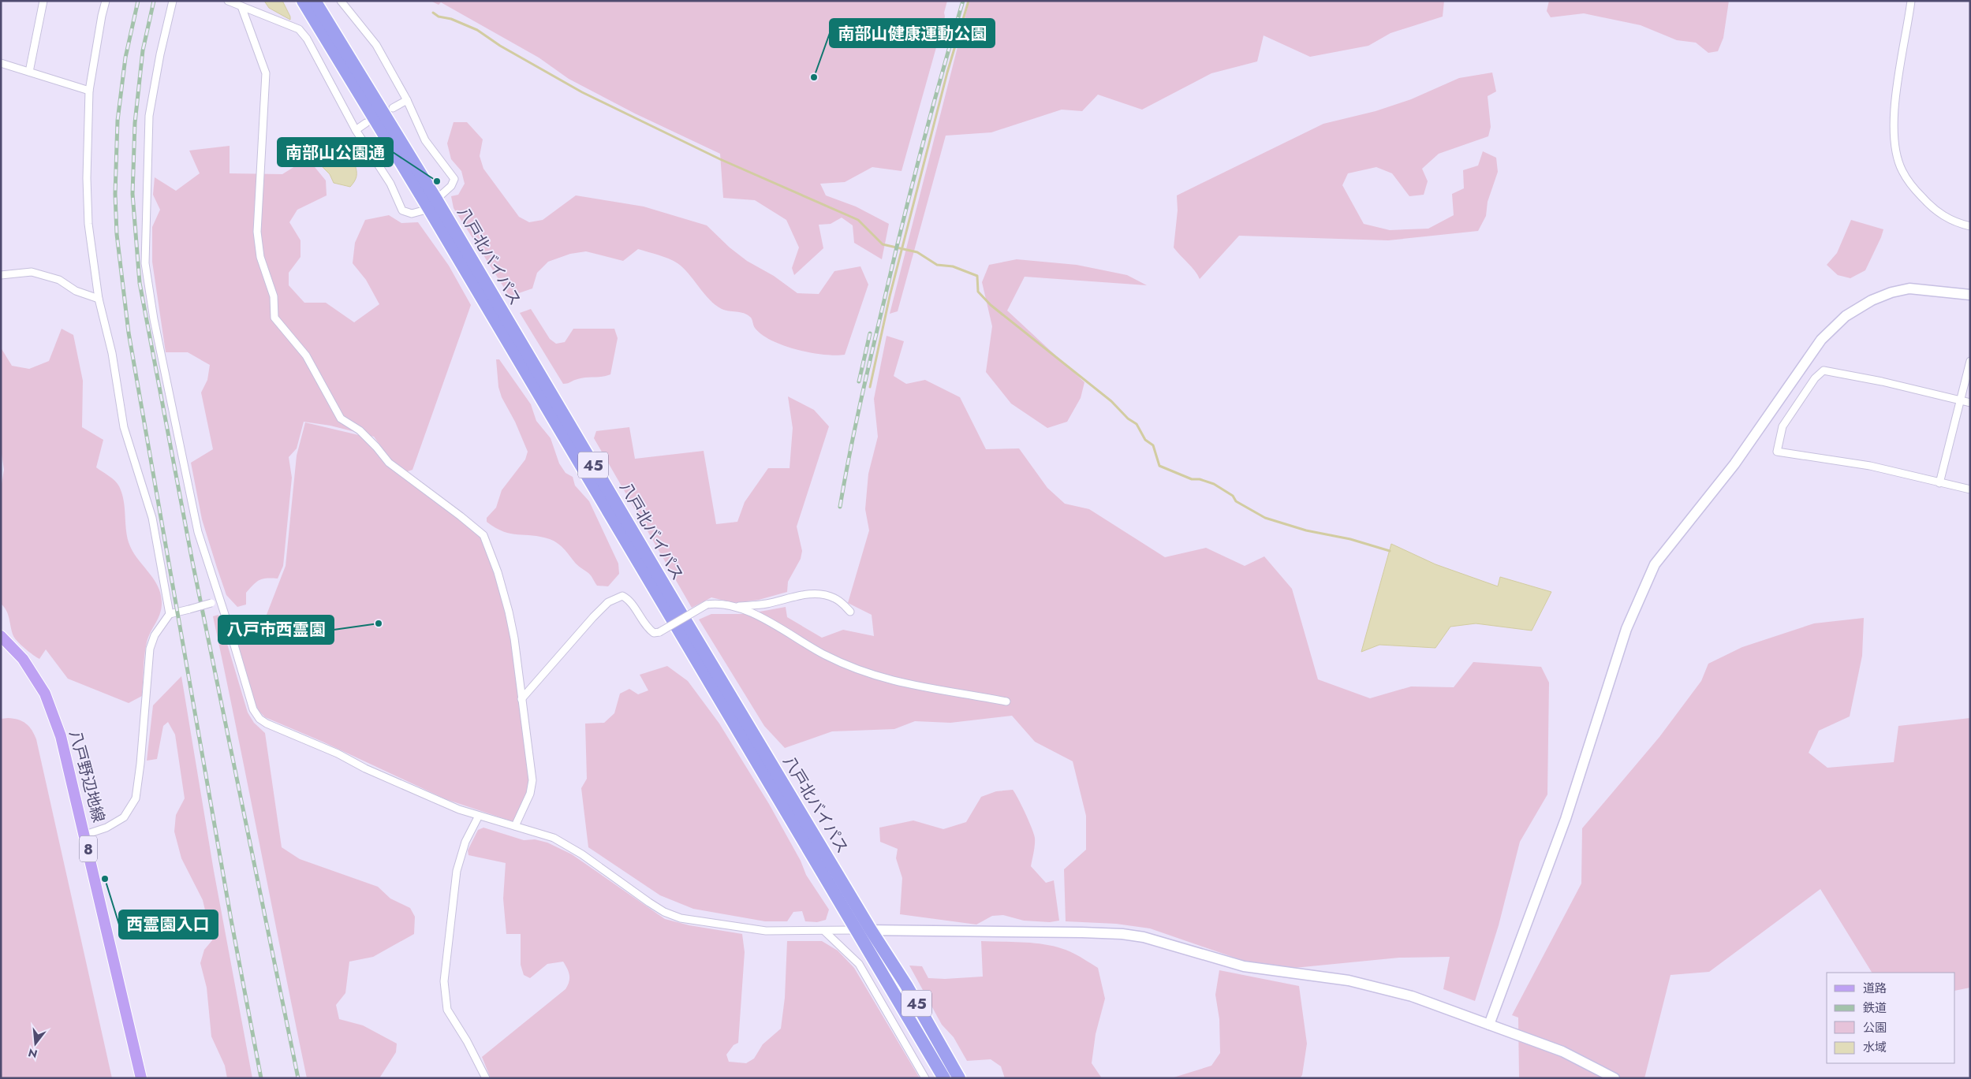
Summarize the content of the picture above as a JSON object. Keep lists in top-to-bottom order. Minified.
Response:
{"streets":{"highway":["八戸北バイパス","45"],"main road":["八戸野辺地線","8"]},"places":["南部山健康運動公園","南部山公園通","八戸市西霊園","西霊園入口"],"legend":["道路","鉄道","公園","水域"],"north":"bottom"}
